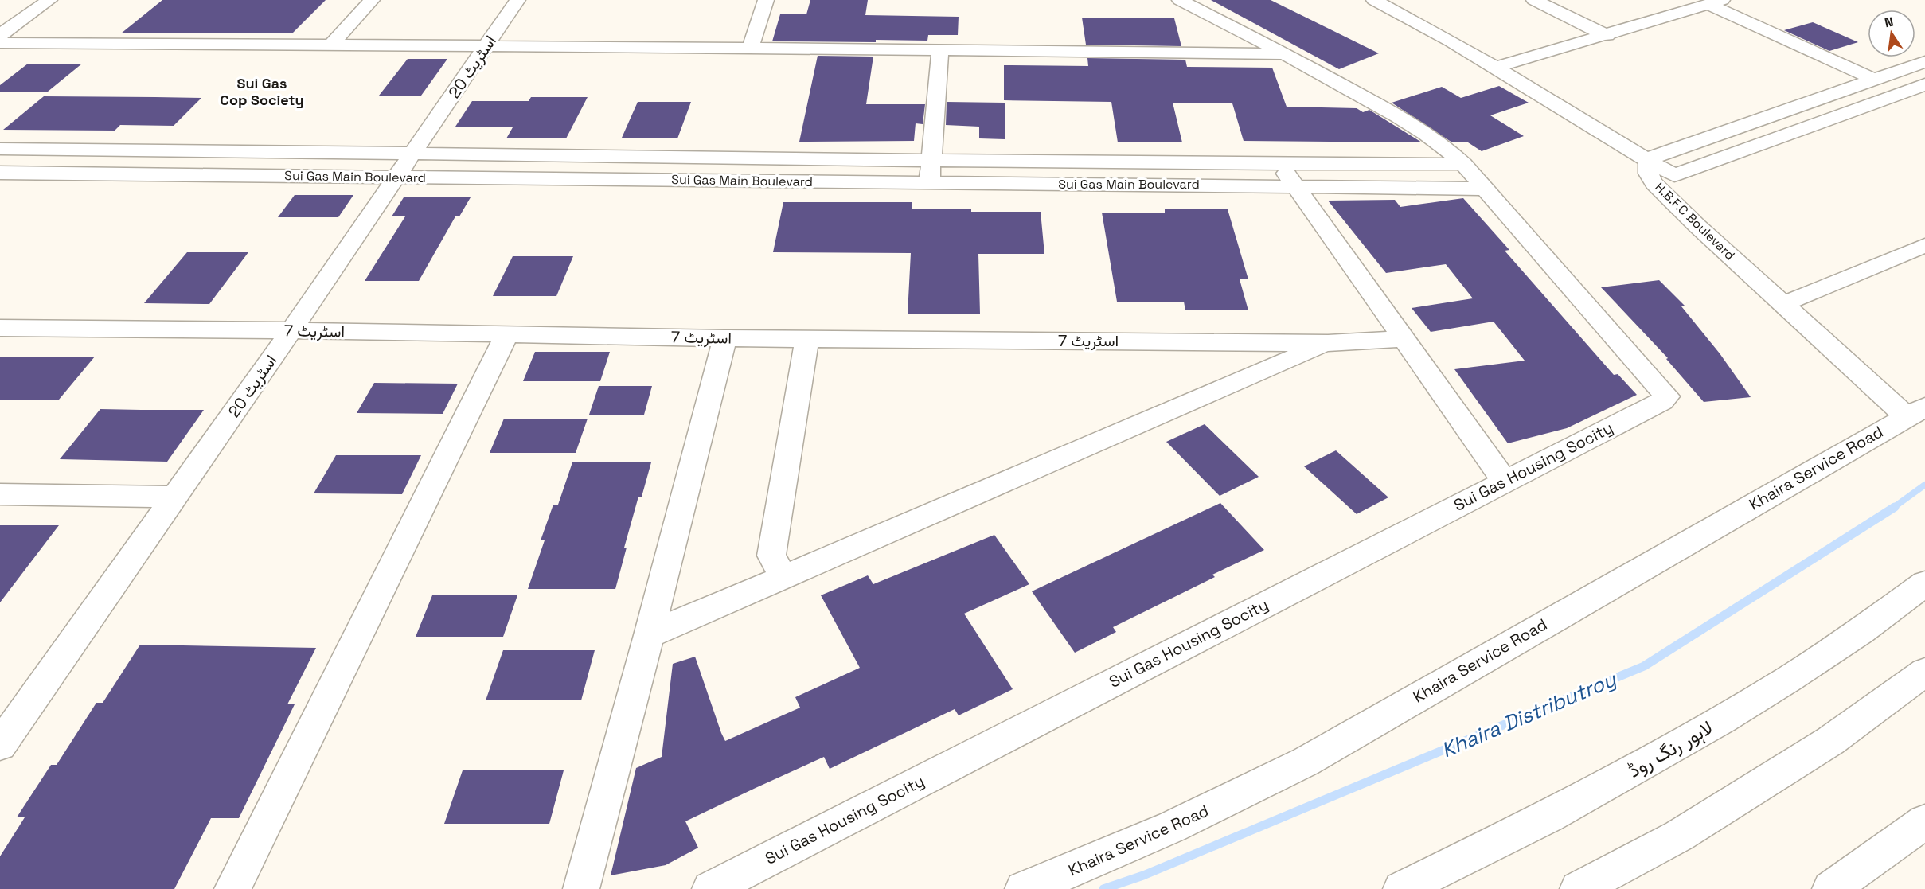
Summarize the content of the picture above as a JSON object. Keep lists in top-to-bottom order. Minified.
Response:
{"streets":{"main road":["اسٹریٹ 20","Sui Gas Main Boulevard","H.B.F.C Boulevard","اسٹریٹ 7","Sui Gas Housing Socity","Khaira Service Road","لاہور رنگ روڈ"]},"crossings":[["اسٹریٹ 20","Sui Gas Main Boulevard"],["اسٹریٹ 20","اسٹریٹ 7"],["Sui Gas Main Boulevard","Sui Gas Housing Socity"],["H.B.F.C Boulevard","Khaira Service Road"]],"districts":["Sui Gas Cop Society"],"water":["Khaira Distributroy"],"north":"top"}
